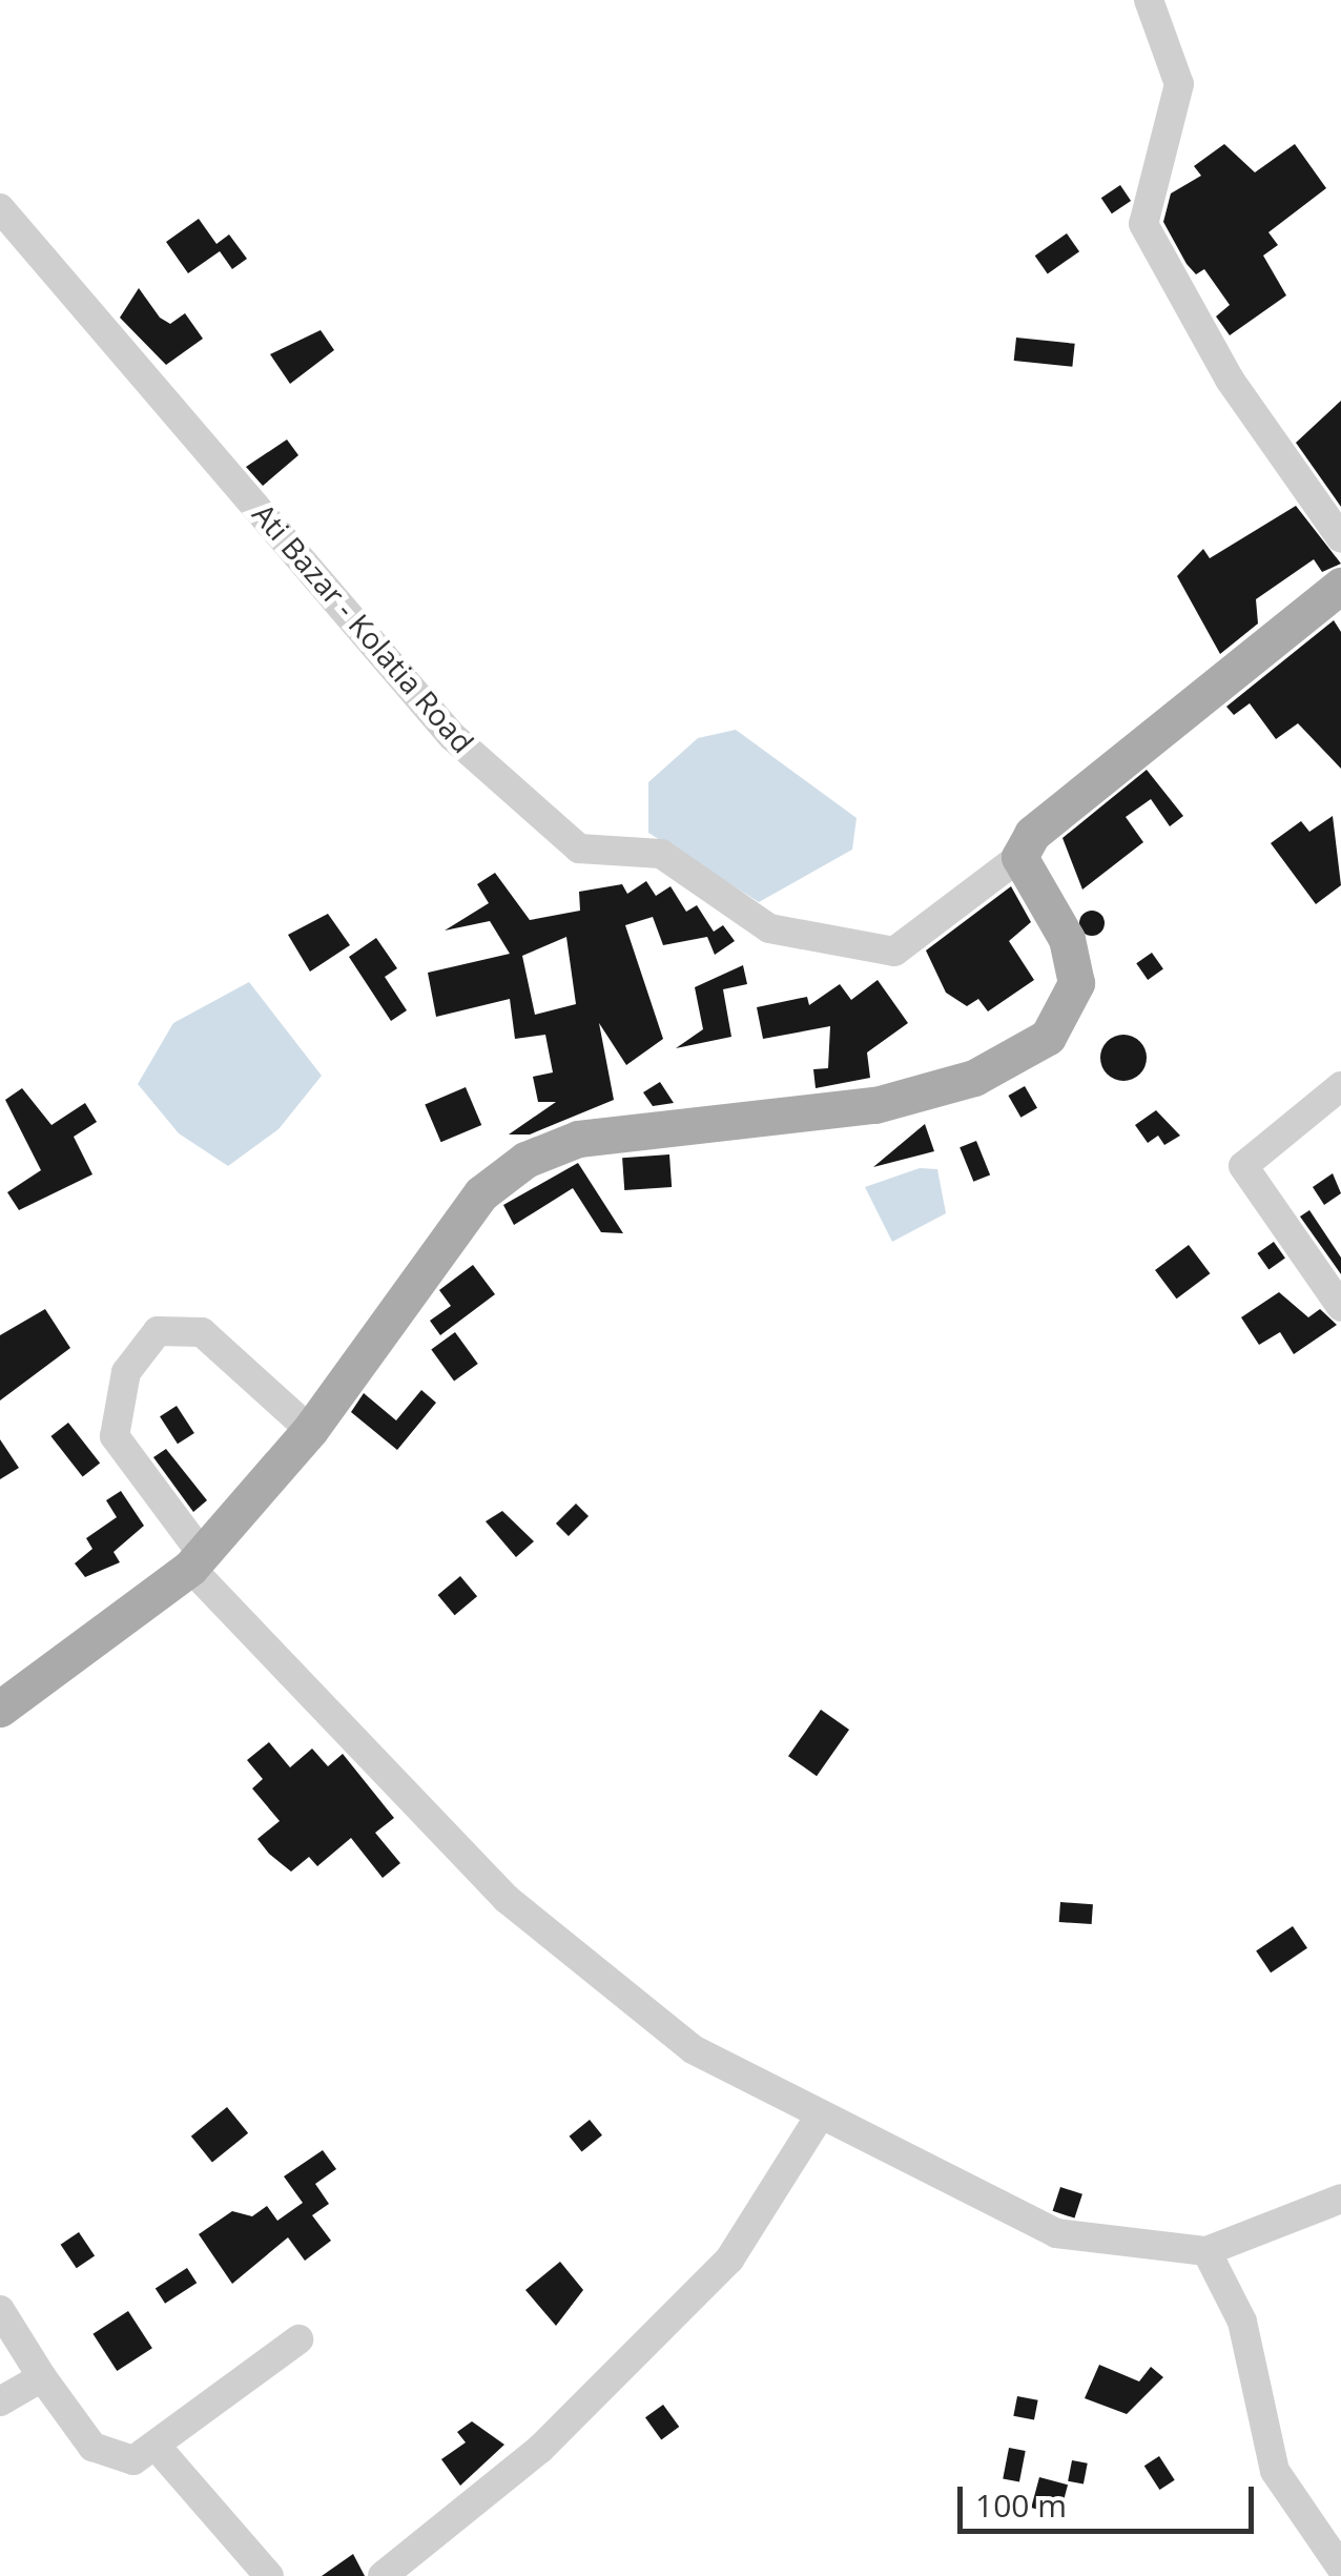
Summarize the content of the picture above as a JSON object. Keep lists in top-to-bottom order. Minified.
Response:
{"streets":{"street":["Ati Bazar - Kolatia Road"]},"scale_bar":"100 m"}
